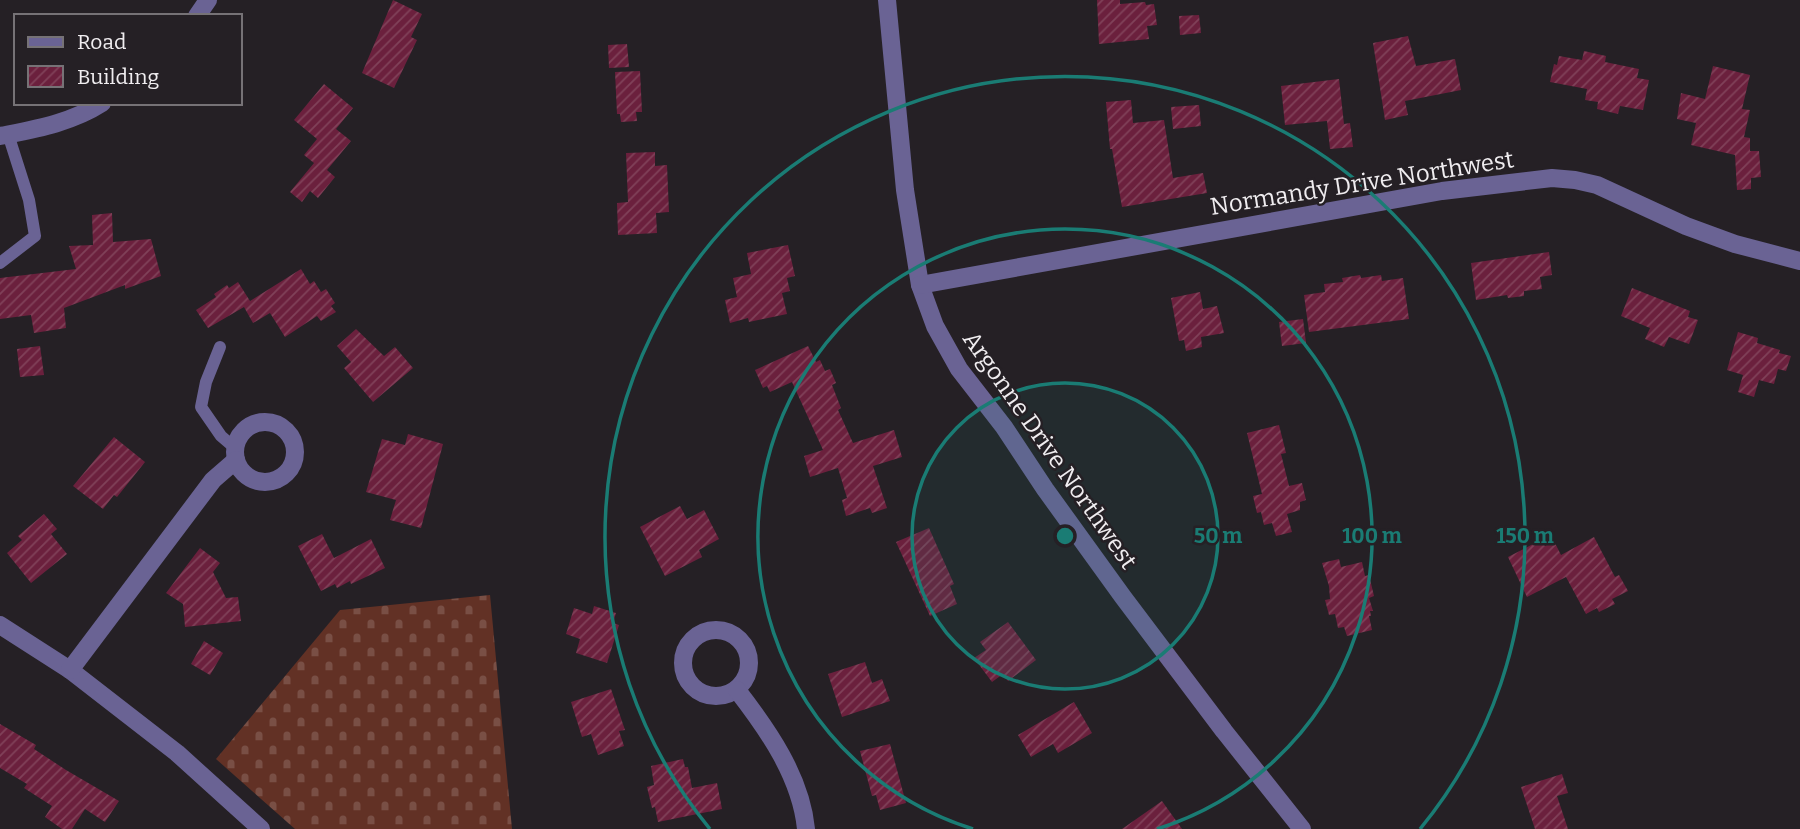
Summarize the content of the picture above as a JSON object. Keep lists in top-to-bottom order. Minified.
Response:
{"streets":{"street":["Normandy Drive Northwest","Argonne Drive Northwest"]},"crossings":[["Normandy Drive Northwest","Argonne Drive Northwest"]],"legend":["Road","Building"],"rings":["50 m","100 m","150 m"]}
